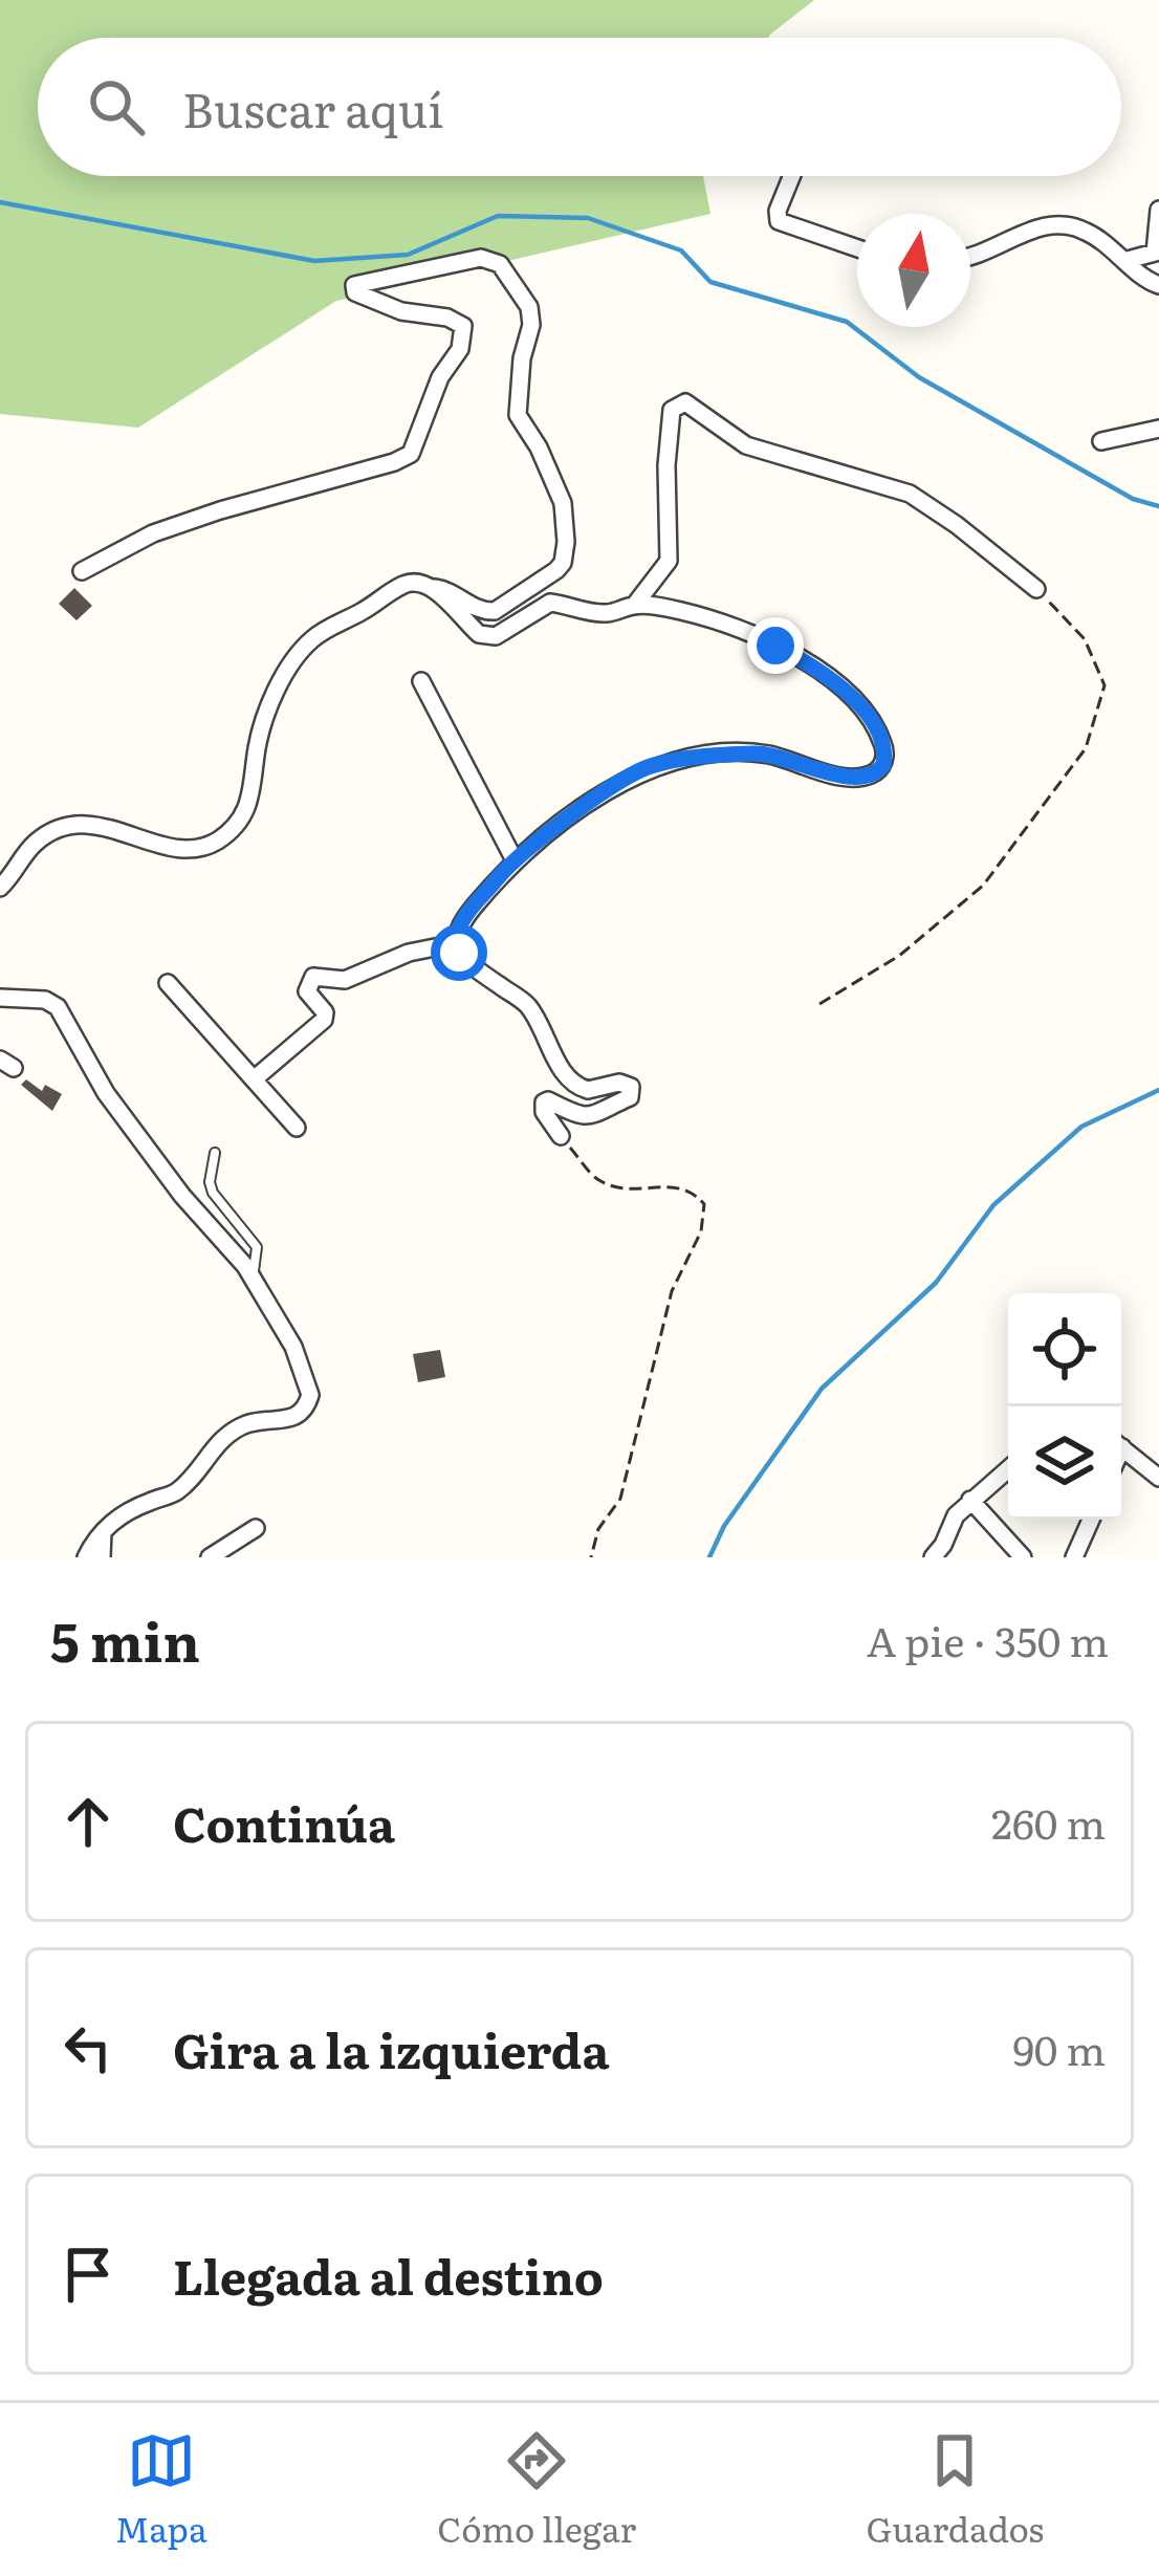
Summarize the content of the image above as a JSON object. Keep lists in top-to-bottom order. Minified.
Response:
{"north":"top","page":{"search":"Buscar aquí","heading":["5 min","A pie · 350 m"],"list":[["Continúa","260 m"],["Gira a la izquierda","90 m"],"Llegada al destino"],"nav":["Mapa","Cómo llegar","Guardados"]}}
